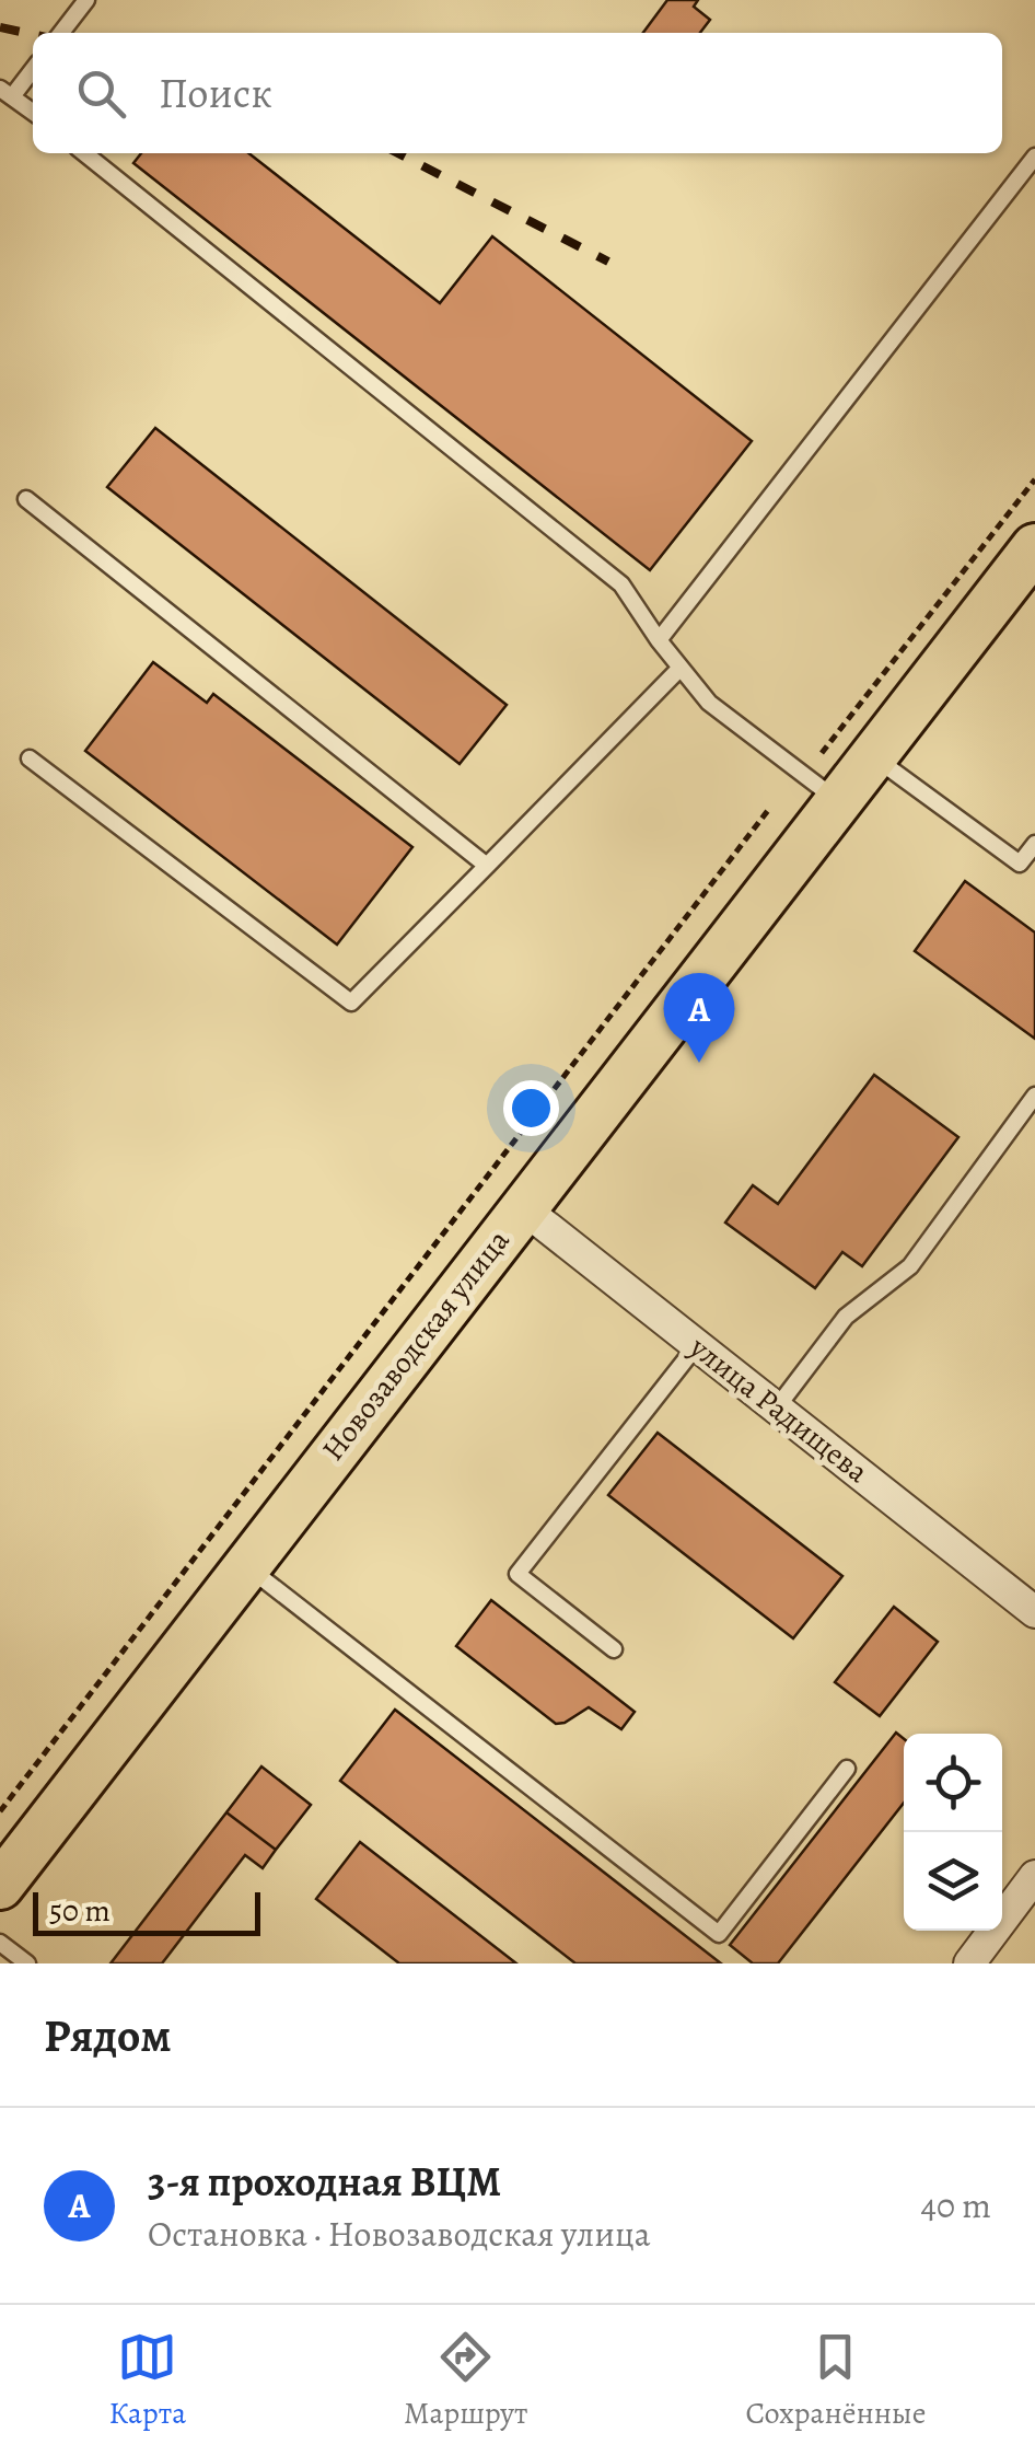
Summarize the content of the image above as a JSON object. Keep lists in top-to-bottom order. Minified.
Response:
{"streets":{"main road":["Новозаводская улица"],"street":["улица Радищева"]},"crossings":[["Новозаводская улица","улица Радищева"]],"scale_bar":"50 m","page":{"search":"Поиск","pins":"A","scale":"50 m","heading":"Рядом","list":[{"mark":"A","name":"3-я проходная ВЦМ","note":"Остановка · Новозаводская улица","value":"40 m"}],"nav":["Карта","Маршрут","Сохранённые"]}}
